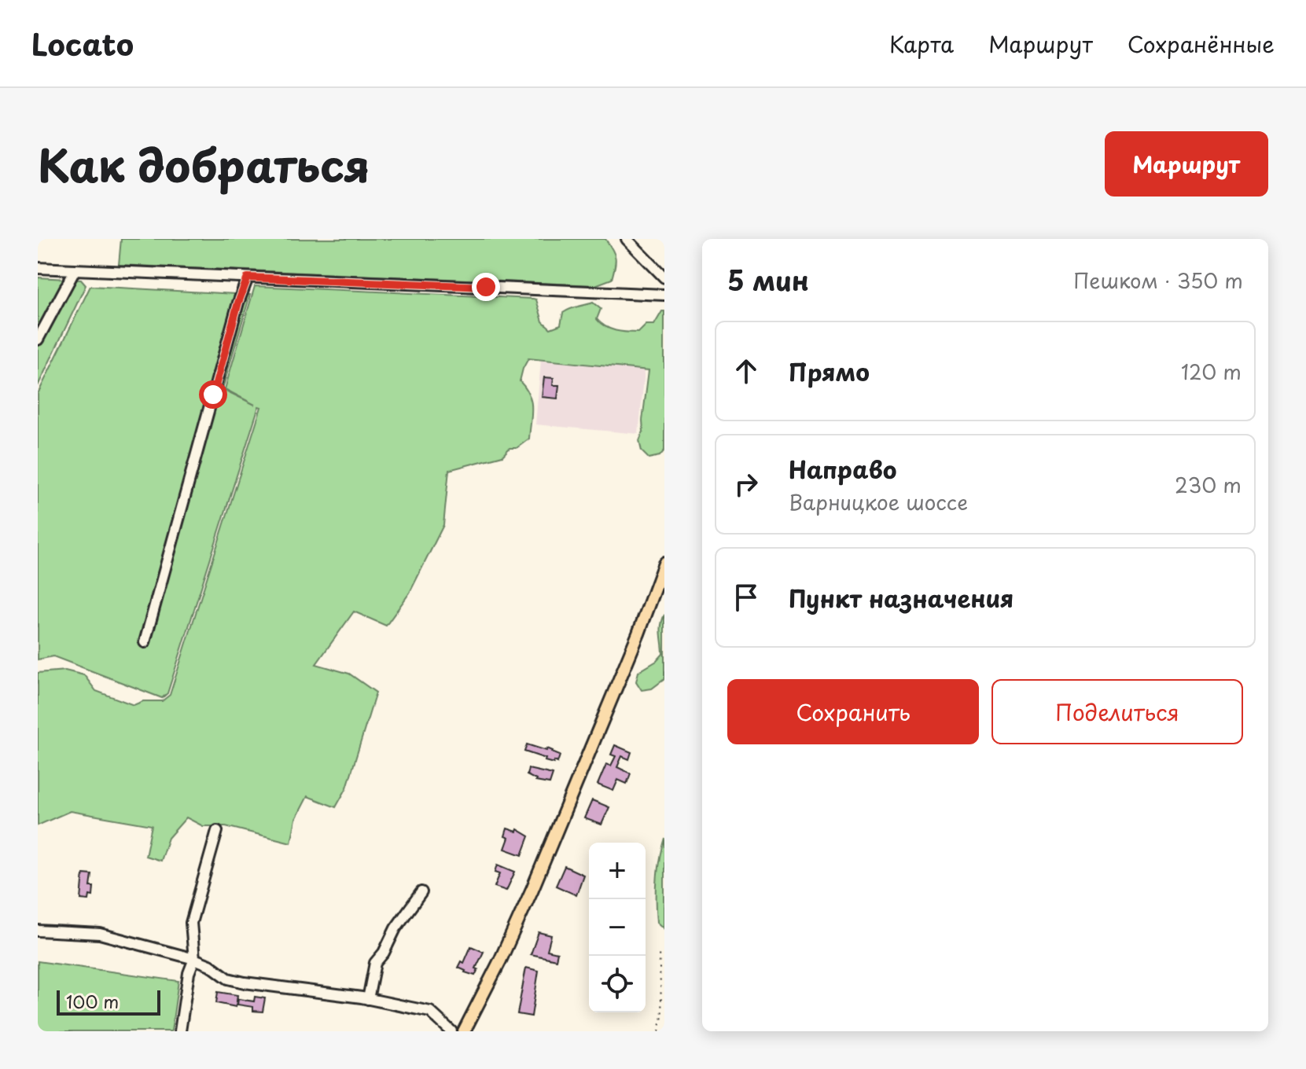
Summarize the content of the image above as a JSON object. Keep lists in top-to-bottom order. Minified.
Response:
{"scale_bar":"100 m","page":{"header":"Locato","nav":["Карта","Маршрут","Сохранённые"],"title":"Как добраться","buttons":["Маршрут",["Сохранить","Поделиться"]],"heading":["5 мин","Пешком · 350 m"],"list":[["Прямо","120 m"],["Направо","Варницкое шоссе","230 m"],"Пункт назначения"],"map_buttons":["+","−"],"scale":"100 m"}}
